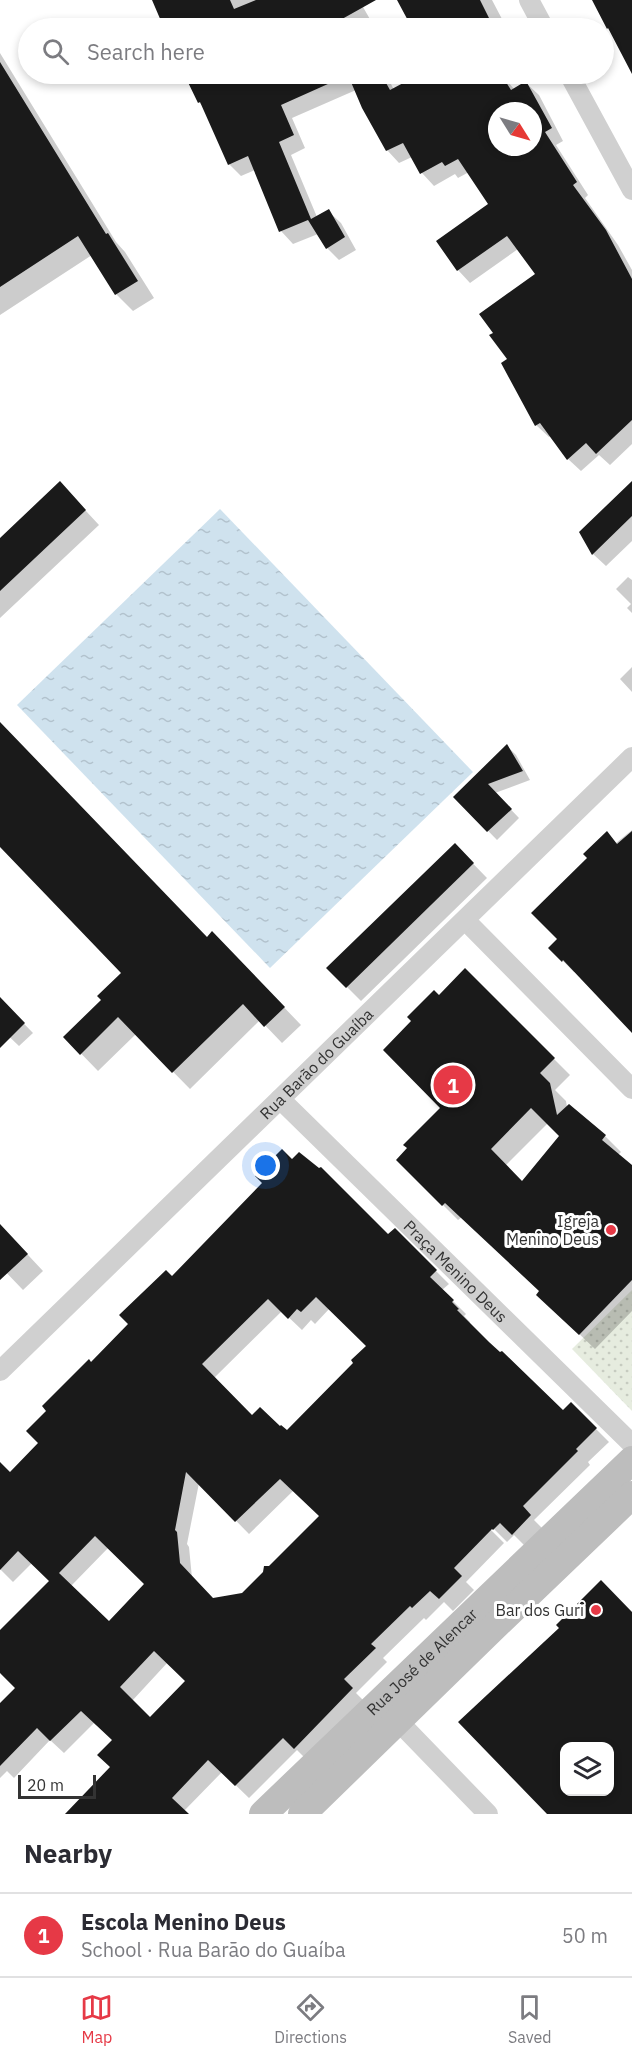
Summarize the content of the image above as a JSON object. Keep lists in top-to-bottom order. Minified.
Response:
{"streets":{"main road":["Rua José de Alencar"],"street":["Rua Barão do Guaíba","Praça Menino Deus"]},"crossings":[["Rua Barão do Guaíba","Praça Menino Deus"]],"places":["Igreja Menino Deus","Bar dos Guri"],"scale_bar":"20 m","north":"bottom right","page":{"search":"Search here","pins":"1","scale":"20 m","heading":"Nearby","list":[{"mark":"1","name":"Escola Menino Deus","note":"School · Rua Barão do Guaíba","value":"50 m"}],"nav":["Map","Directions","Saved"]}}
